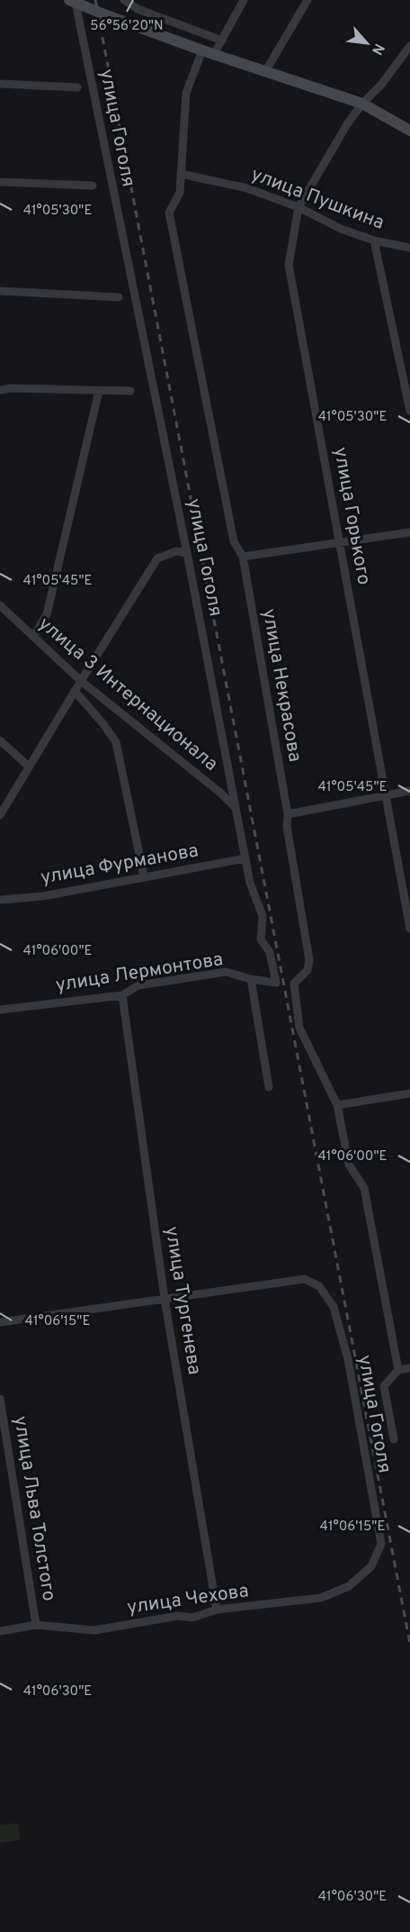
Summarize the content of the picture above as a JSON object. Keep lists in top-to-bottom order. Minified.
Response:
{"streets":{"street":["улица Гоголя","улица Пушкина","улица Горького","улица Некрасова","улица 3 Интернационала","улица Фурманова","улица Лермонтова","улица Тургенева","улица Льва Толстого","улица Чехова"]},"crossings":[["улица Гоголя","улица 3 Интернационала"],["улица Гоголя","улица Фурманова"],["улица Гоголя","улица Лермонтова"],["улица Гоголя","улица Тургенева"],["улица Гоголя","улица Чехова"],["улица Пушкина","улица Горького"],["улица Пушкина","улица Некрасова"],["улица Лермонтова","улица Тургенева"],["улица Тургенева","улица Чехова"],["улица Льва Толстого","улица Чехова"]],"north":"bottom right","coordinates":["56°56'20\"N","41°05'30\"E","41°05'45\"E","41°06'00\"E","41°06'15\"E","41°06'30\"E"]}
